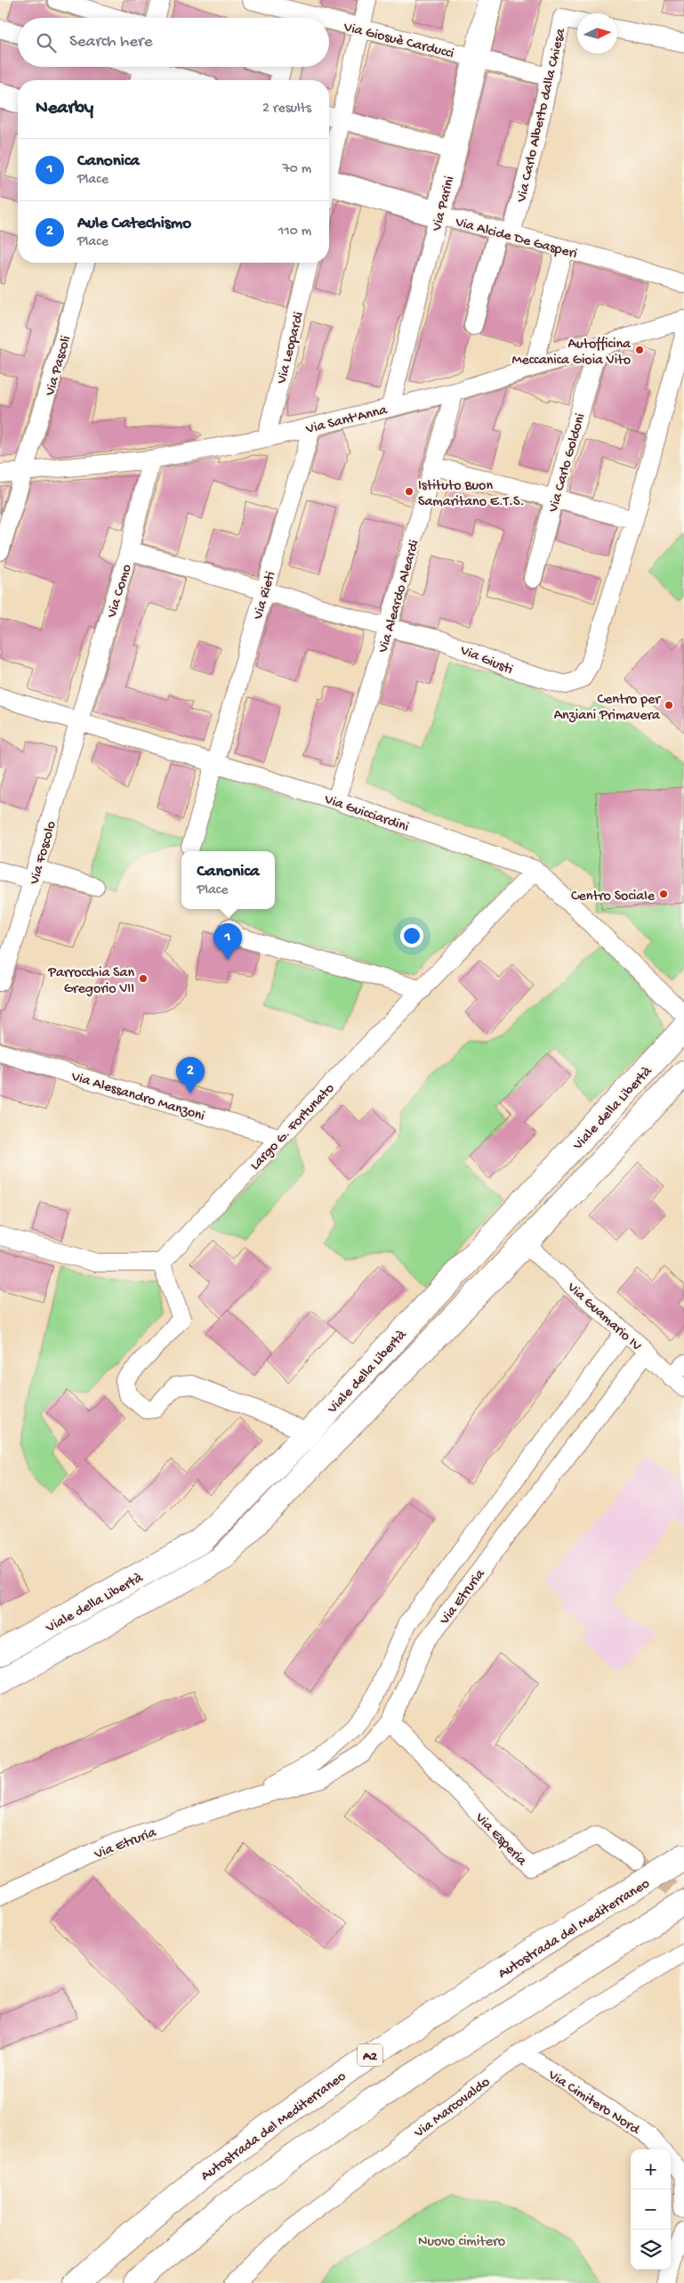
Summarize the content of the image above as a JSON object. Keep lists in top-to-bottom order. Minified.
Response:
{"streets":{"main road":["Via Parini","Via Alcide De Gasperi","Viale della Libertà","Autostrada del Mediterraneo","A2"],"street":["Via Giosuè Carducci","Via Carlo Alberto dalla Chiesa","Via Leopardi","Via Pascoli","Via Sant'Anna","Via Carlo Goldoni","Via Como","Via Rieti","Via Aleardo Aleardi","Via Giusti","Via Guicciardini","Via Foscolo","Via Alessandro Manzoni","Largo G. Fortunato","Via Guamario IV","Via Etruria","Via Esperia","Via Cimitero Nord","Via Marcovaldo"]},"crossings":[["Via Giosuè Carducci","Via Carlo Alberto dalla Chiesa"],["Via Giosuè Carducci","Via Parini"],["Via Carlo Alberto dalla Chiesa","Via Alcide De Gasperi"],["Via Parini","Via Alcide De Gasperi"],["Via Parini","Via Sant'Anna"],["Via Leopardi","Via Sant'Anna"],["Via Pascoli","Via Sant'Anna"],["Via Sant'Anna","Via Carlo Goldoni"],["Via Sant'Anna","Via Como"],["Via Sant'Anna","Via Rieti"],["Via Sant'Anna","Via Aleardo Aleardi"],["Via Como","Via Giusti"],["Via Como","Via Guicciardini"],["Via Como","Via Foscolo"],["Via Rieti","Via Giusti"],["Via Rieti","Via Guicciardini"],["Via Aleardo Aleardi","Via Giusti"],["Via Aleardo Aleardi","Via Guicciardini"],["Via Guicciardini","Via Foscolo"],["Via Guicciardini","Largo G. Fortunato"],["Via Alessandro Manzoni","Largo G. Fortunato"],["Viale della Libertà","Via Guamario IV"],["Via Guamario IV","Via Etruria"],["Via Etruria","Via Esperia"],["Via Cimitero Nord","Via Marcovaldo"]],"parks":["Nuovo cimitero"],"places":["Autofficina Meccanica Gioia Vito","Istituto Buon Samaritano E.T.S.","Centro per Anziani Primavera","Centro Sociale","Parrocchia San Gregorio VII"],"north":"right","page":{"search":"Search here","heading":["Nearby","2 results"],"list":[{"mark":"1","name":"Canonica","note":"Place","value":"70 m"},{"mark":"2","name":"Aule Catechismo","note":"Place","value":"110 m"}],"popup":["Canonica","Place"],"pins":["1","2"],"map_buttons":["+","−"]}}
